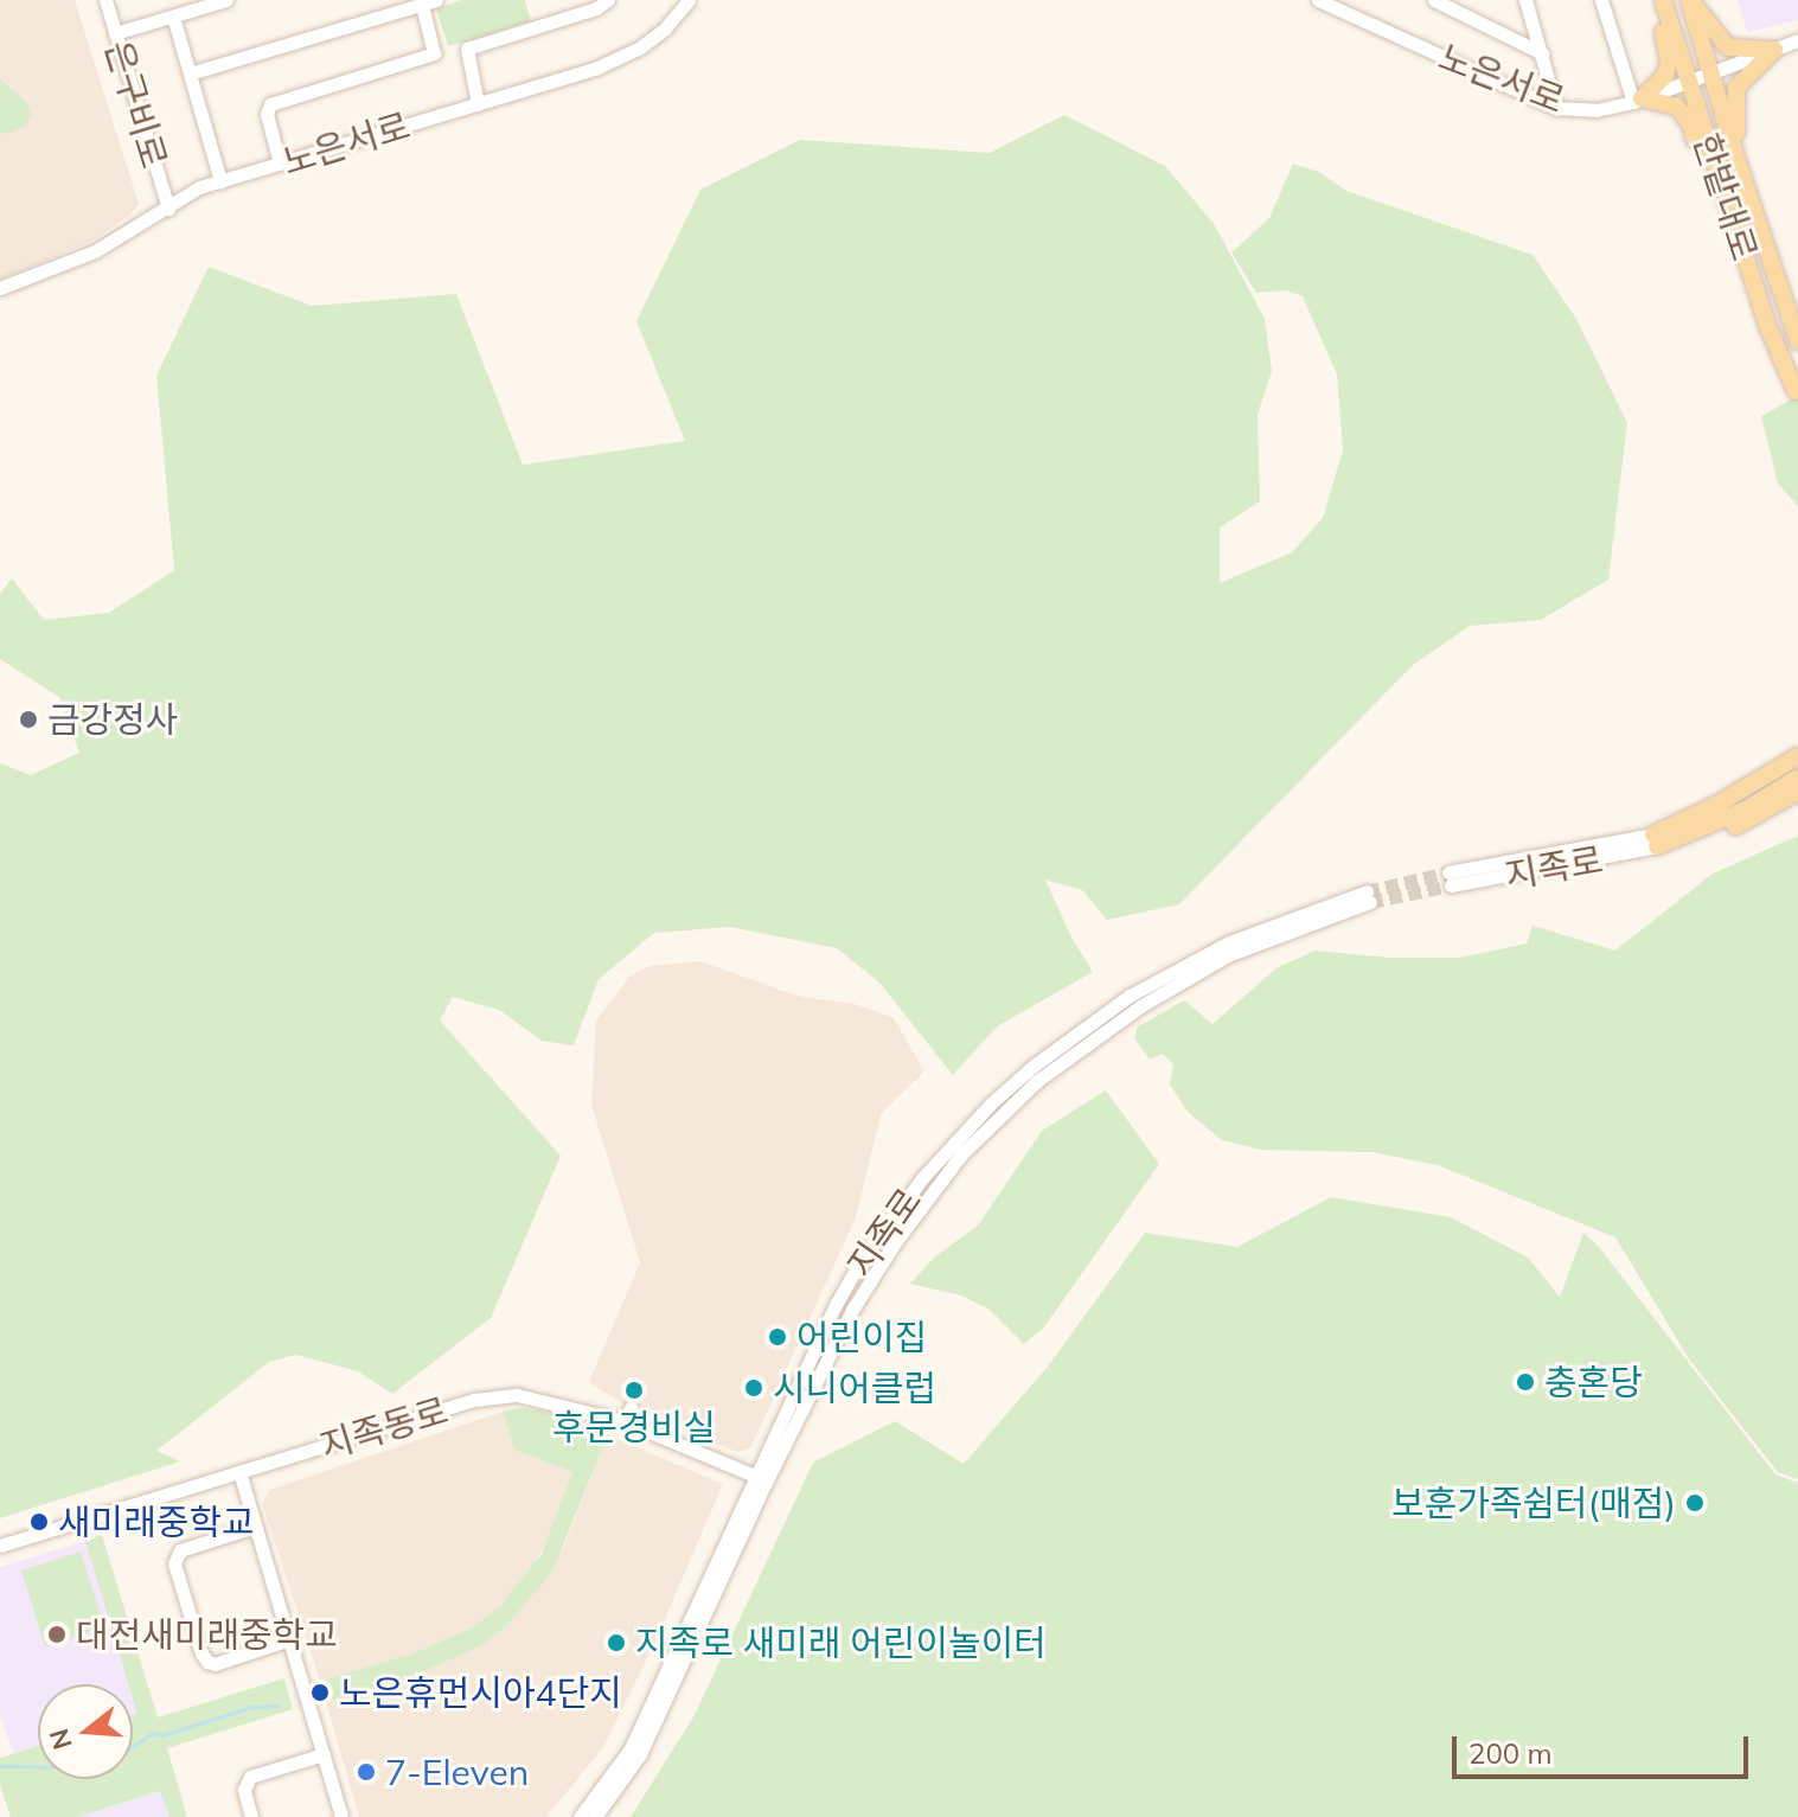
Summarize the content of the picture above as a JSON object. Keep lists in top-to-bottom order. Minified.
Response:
{"streets":{"main road":["한밭대로"],"street":["노은서로","은구비로","지족로","지족동로"]},"crossings":[["노은서로","은구비로"],["노은서로","한밭대로"],["지족로","지족동로"]],"places":["금강정사","어린이집","충혼당","시니어클럽","후문경비실","보훈가족쉼터(매점)","새미래중학교","대전새미래중학교","지족로 새미래 어린이놀이터","노은휴먼시아4단지","7-Eleven"],"scale_bar":"200 m","north":"left"}
